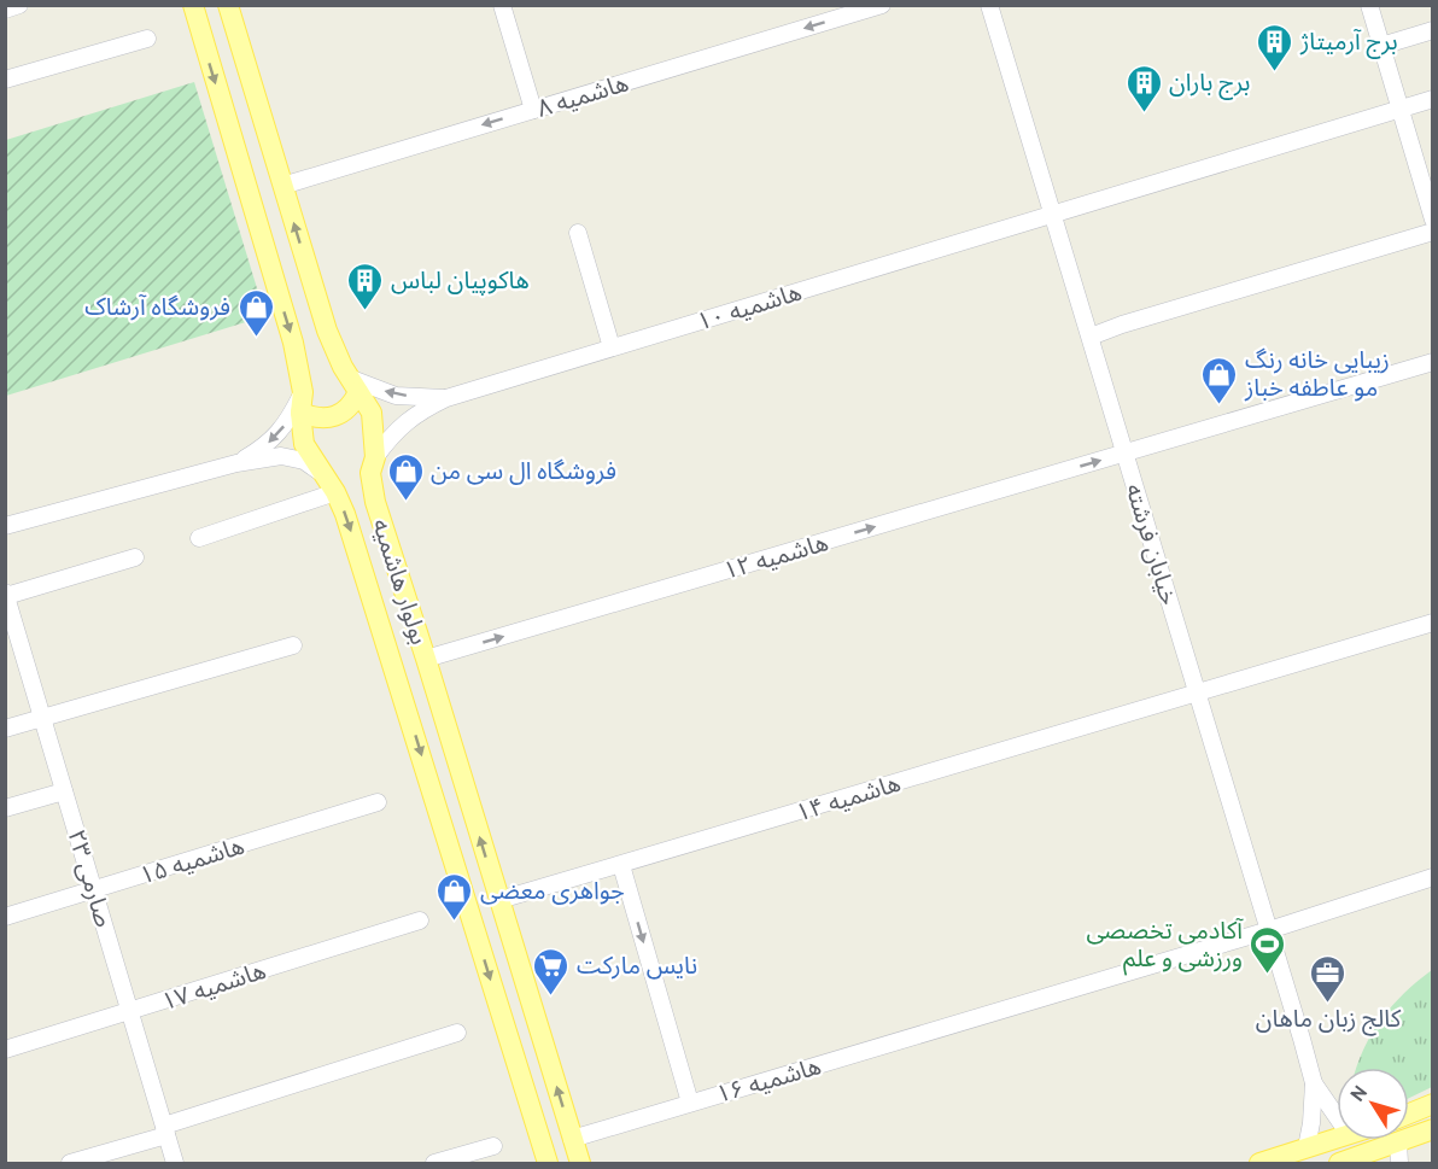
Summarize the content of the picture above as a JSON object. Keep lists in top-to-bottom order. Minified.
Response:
{"streets":{"main road":["بولوار هاشمیه"],"street":["هاشمیه ۸","هاشمیه ۱۰","خیابان فرشته","هاشمیه ۱۲","هاشمیه ۱۴","هاشمیه ۱۵","صارمی ۲۳","هاشمیه ۱۷","هاشمیه ۱۶"]},"crossings":[["هاشمیه ۸","بولوار هاشمیه"],["هاشمیه ۱۰","خیابان فرشته"],["خیابان فرشته","هاشمیه ۱۲"],["خیابان فرشته","هاشمیه ۱۴"],["خیابان فرشته","هاشمیه ۱۶"],["هاشمیه ۱۲","بولوار هاشمیه"],["بولوار هاشمیه","هاشمیه ۱۴"],["بولوار هاشمیه","هاشمیه ۱۶"],["هاشمیه ۱۵","صارمی ۲۳"],["صارمی ۲۳","هاشمیه ۱۷"]],"one_way":["هاشمیه ۸","هاشمیه ۱۲"],"places":{"building":["برج آرمیتاژ","برج باران","هاکوپیان لباس"],"shop":["فروشگاه آرشاک","زیبایی خانه رنگ مو عاطفه خباز","فروشگاه ال سی من","جواهری معضی"],"sports":["آکادمی تخصصی ورزشی و علم"],"supermarket":["نایس مارکت"],"office":["کالج زبان ماهان"]},"north":"top left"}
